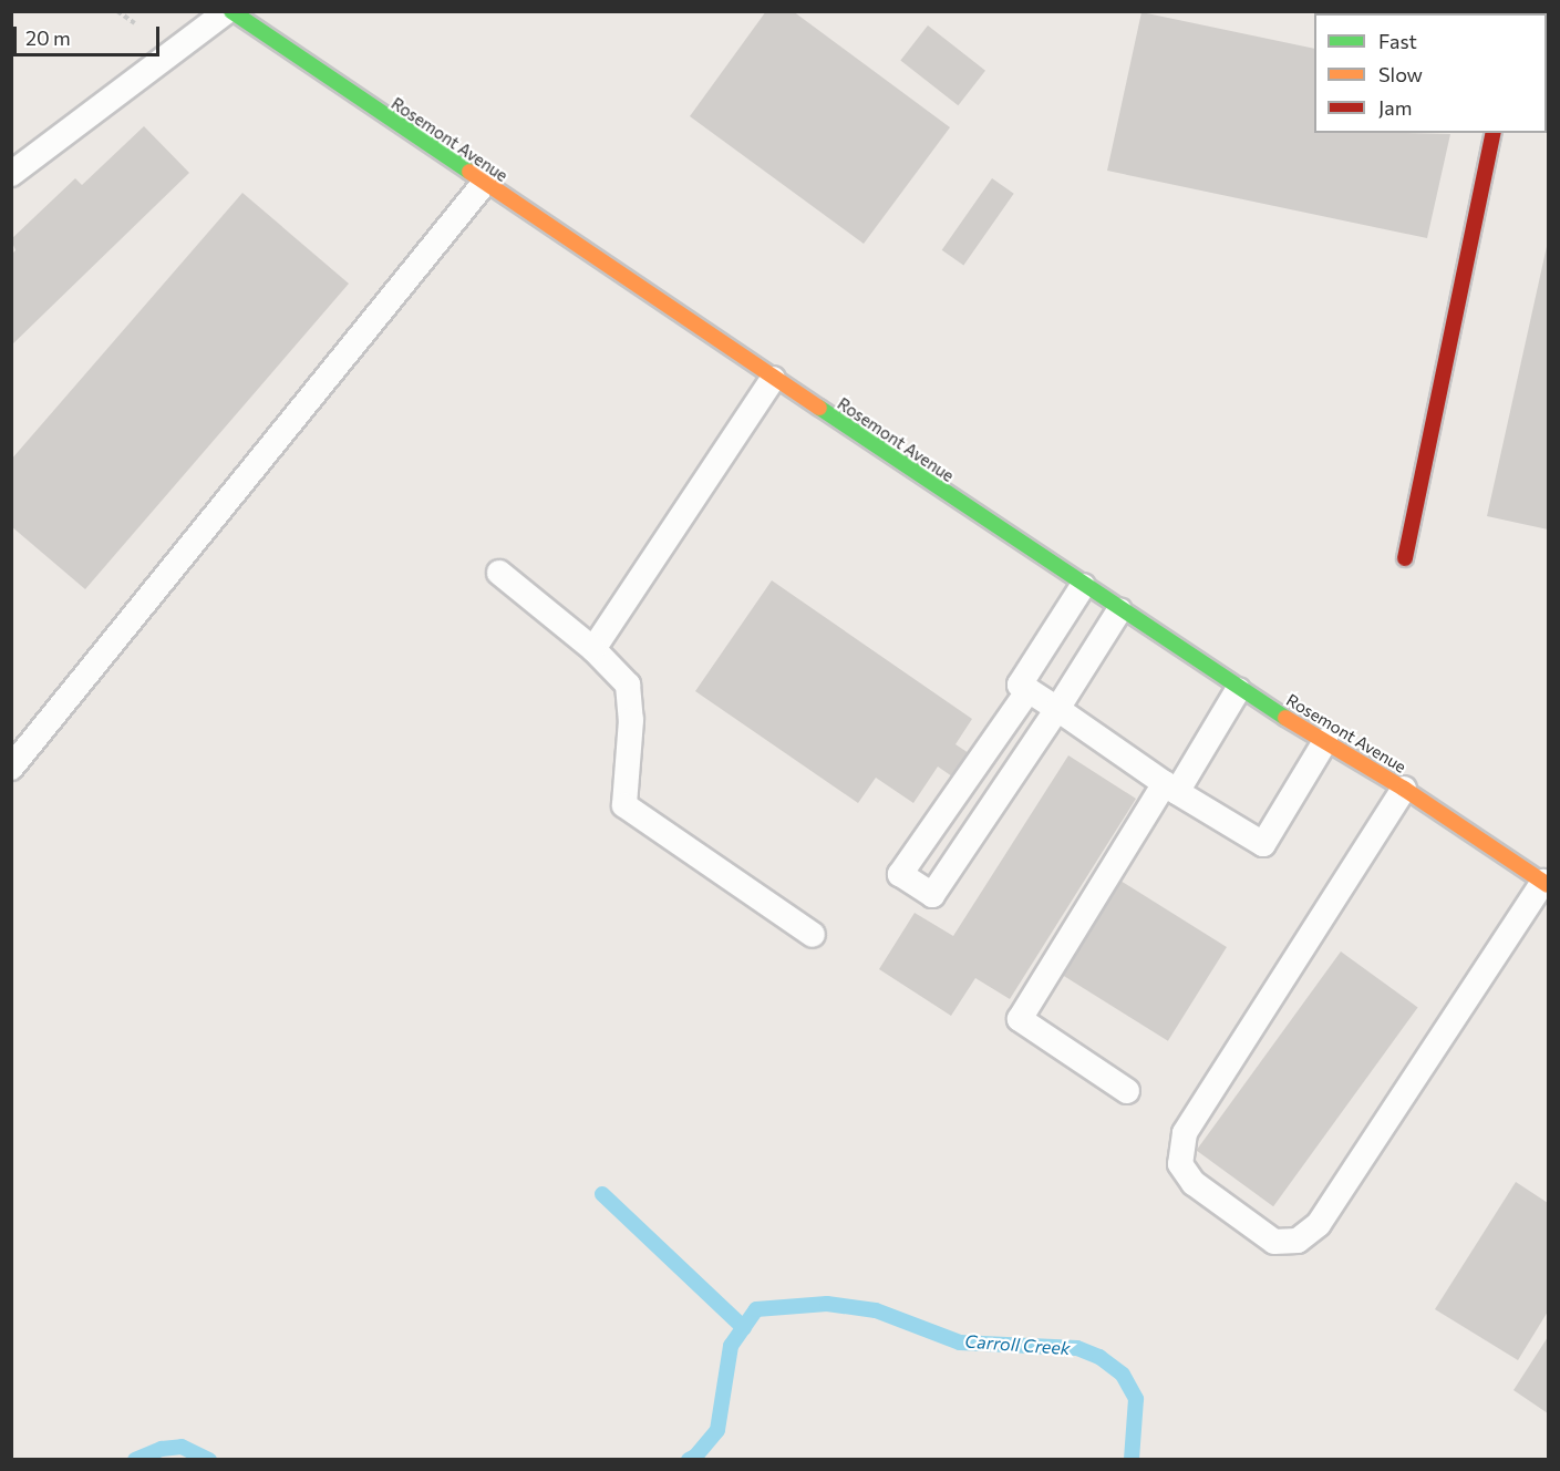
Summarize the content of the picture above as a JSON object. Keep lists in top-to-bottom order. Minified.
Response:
{"streets":{"main road":["Rosemont Avenue"]},"water":["Carroll Creek"],"legend":["Fast","Slow","Jam"],"scale_bar":"20 m"}
